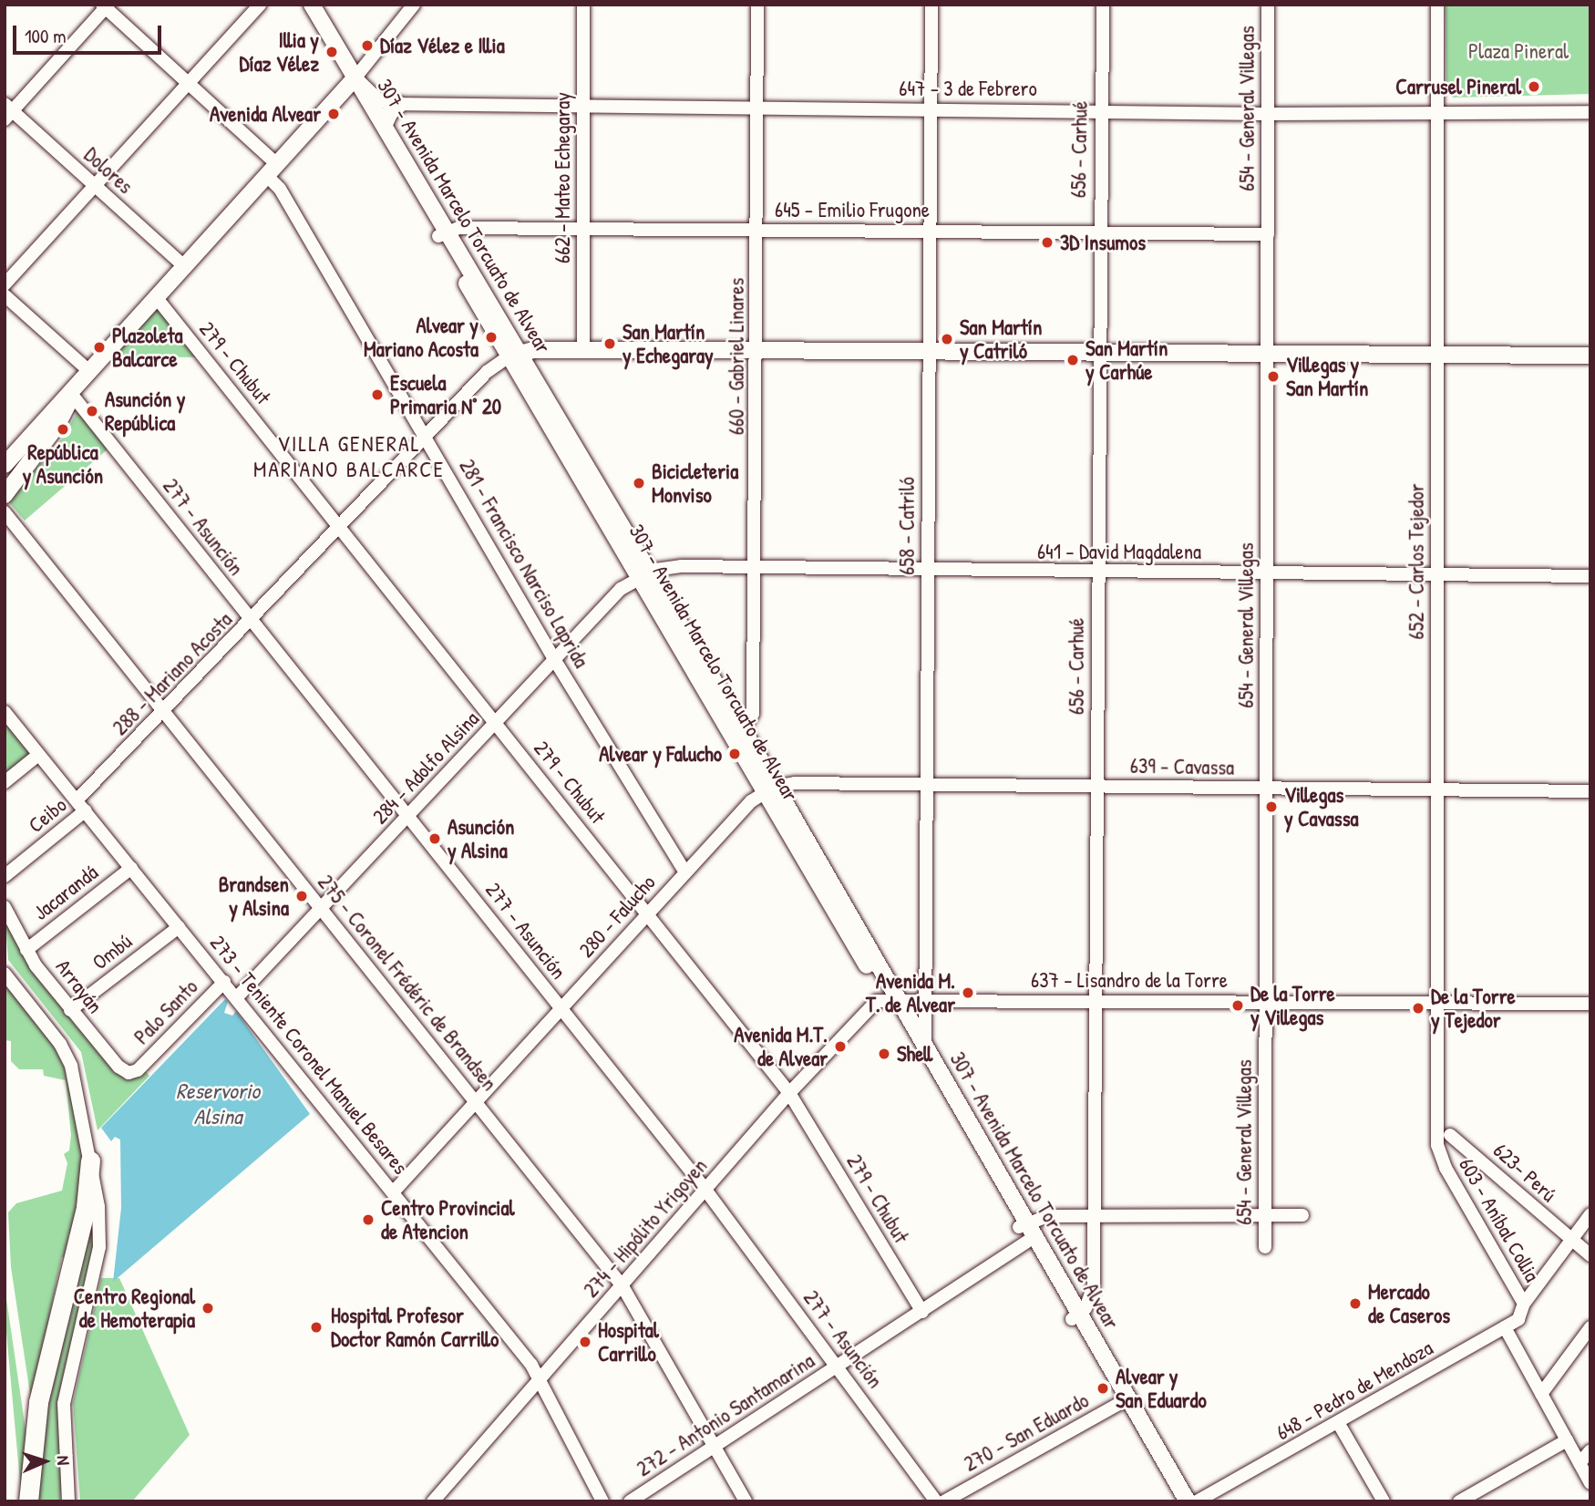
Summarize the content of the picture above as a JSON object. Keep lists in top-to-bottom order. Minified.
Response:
{"streets":{"main road":["307 - Avenida Marcelo Torcuato de Alvear"],"street":["647 - 3 de Febrero","654 - General Villegas","656 - Carhué","Dolores","662 - Mateo Echegaray","645 - Emilio Frugone","660 - Gabriel Linares","279 - Chubut","658 - Catriló","277 - Asunción","641 - David Magdalena","652 - Carlos Tejedor","281 - Francisco Narciso Laprida","288 - Mariano Acosta","639 - Cavassa","284 - Adolfo Alsina","Ceibo","Jacarandá","280 - Falucho","Ombú","637 - Lisandro de la Torre","275 - Coronel Frédéric de Brandsen","Arrayán","Palo Santo","273 - Teniente Coronel Manuel Besares","623- Perú","603 - Aníbal Collia","274 - Hipólito Yrigoyen","648 - Pedro de Mendoza","272 - Antonio Santamarina","270 - San Eduardo"]},"crossings":[["647 - 3 de Febrero","654 - General Villegas"],["647 - 3 de Febrero","656 - Carhué"],["647 - 3 de Febrero","662 - Mateo Echegaray"],["647 - 3 de Febrero","307 - Avenida Marcelo Torcuato de Alvear"],["647 - 3 de Febrero","660 - Gabriel Linares"],["647 - 3 de Febrero","658 - Catriló"],["647 - 3 de Febrero","652 - Carlos Tejedor"],["654 - General Villegas","645 - Emilio Frugone"],["654 - General Villegas","641 - David Magdalena"],["654 - General Villegas","639 - Cavassa"],["654 - General Villegas","637 - Lisandro de la Torre"],["656 - Carhué","645 - Emilio Frugone"],["656 - Carhué","307 - Avenida Marcelo Torcuato de Alvear"],["656 - Carhué","641 - David Magdalena"],["656 - Carhué","639 - Cavassa"],["656 - Carhué","637 - Lisandro de la Torre"],["662 - Mateo Echegaray","645 - Emilio Frugone"],["645 - Emilio Frugone","307 - Avenida Marcelo Torcuato de Alvear"],["645 - Emilio Frugone","660 - Gabriel Linares"],["645 - Emilio Frugone","658 - Catriló"],["307 - Avenida Marcelo Torcuato de Alvear","660 - Gabriel Linares"],["307 - Avenida Marcelo Torcuato de Alvear","658 - Catriló"],["307 - Avenida Marcelo Torcuato de Alvear","641 - David Magdalena"],["307 - Avenida Marcelo Torcuato de Alvear","288 - Mariano Acosta"],["307 - Avenida Marcelo Torcuato de Alvear","639 - Cavassa"],["307 - Avenida Marcelo Torcuato de Alvear","284 - Adolfo Alsina"],["307 - Avenida Marcelo Torcuato de Alvear","280 - Falucho"],["307 - Avenida Marcelo Torcuato de Alvear","637 - Lisandro de la Torre"],["307 - Avenida Marcelo Torcuato de Alvear","274 - Hipólito Yrigoyen"],["307 - Avenida Marcelo Torcuato de Alvear","272 - Antonio Santamarina"],["307 - Avenida Marcelo Torcuato de Alvear","270 - San Eduardo"],["660 - Gabriel Linares","641 - David Magdalena"],["279 - Chubut","288 - Mariano Acosta"],["279 - Chubut","284 - Adolfo Alsina"],["279 - Chubut","280 - Falucho"],["279 - Chubut","274 - Hipólito Yrigoyen"],["279 - Chubut","272 - Antonio Santamarina"],["658 - Catriló","641 - David Magdalena"],["658 - Catriló","639 - Cavassa"],["658 - Catriló","637 - Lisandro de la Torre"],["277 - Asunción","288 - Mariano Acosta"],["277 - Asunción","284 - Adolfo Alsina"],["277 - Asunción","280 - Falucho"],["277 - Asunción","274 - Hipólito Yrigoyen"],["277 - Asunción","272 - Antonio Santamarina"],["641 - David Magdalena","652 - Carlos Tejedor"],["641 - David Magdalena","284 - Adolfo Alsina"],["652 - Carlos Tejedor","639 - Cavassa"],["652 - Carlos Tejedor","637 - Lisandro de la Torre"],["652 - Carlos Tejedor","603 - Aníbal Collia"],["281 - Francisco Narciso Laprida","288 - Mariano Acosta"],["281 - Francisco Narciso Laprida","284 - Adolfo Alsina"],["281 - Francisco Narciso Laprida","280 - Falucho"],["288 - Mariano Acosta","275 - Coronel Frédéric de Brandsen"],["288 - Mariano Acosta","273 - Teniente Coronel Manuel Besares"],["639 - Cavassa","280 - Falucho"],["284 - Adolfo Alsina","275 - Coronel Frédéric de Brandsen"],["284 - Adolfo Alsina","273 - Teniente Coronel Manuel Besares"],["Ceibo","273 - Teniente Coronel Manuel Besares"],["Jacarandá","Arrayán"],["Jacarandá","273 - Teniente Coronel Manuel Besares"],["280 - Falucho","275 - Coronel Frédéric de Brandsen"],["280 - Falucho","273 - Teniente Coronel Manuel Besares"],["Ombú","Arrayán"],["Ombú","273 - Teniente Coronel Manuel Besares"],["637 - Lisandro de la Torre","274 - Hipólito Yrigoyen"],["275 - Coronel Frédéric de Brandsen","274 - Hipólito Yrigoyen"],["275 - Coronel Frédéric de Brandsen","272 - Antonio Santamarina"],["Arrayán","Palo Santo"],["Palo Santo","273 - Teniente Coronel Manuel Besares"],["273 - Teniente Coronel Manuel Besares","274 - Hipólito Yrigoyen"],["623- Perú","648 - Pedro de Mendoza"],["603 - Aníbal Collia","648 - Pedro de Mendoza"]],"districts":["VILLA GENERAL MARIANO BALCARCE"],"water":["Reservorio Alsina"],"parks":["Plaza Pineral"],"places":["Díaz Vélez e Illia","Illia y Díaz Vélez","Carrusel Pineral","Avenida Alvear","3D Insumos","Alvear y Mariano Acosta","San Martín y Catriló","San Martín y Echegaray","Plazoleta Balcarce","San Martín y Carhúe","Villegas y San Martín","Escuela Primaria N° 20","Asunción y República","República y Asunción","Bicicleteria Monviso","Alvear y Falucho","Villegas y Cavassa","Asunción y Alsina","Brandsen y Alsina","Avenida M. T. de Alvear","De la Torre y Villegas","De la Torre y Tejedor","Avenida M.T. de Alvear","Shell","Centro Provincial de Atencion","Mercado de Caseros","Centro Regional de Hemoterapia","Hospital Profesor Doctor Ramón Carrillo","Hospital Carrillo","Alvear y San Eduardo"],"scale_bar":"100 m","north":"right"}
